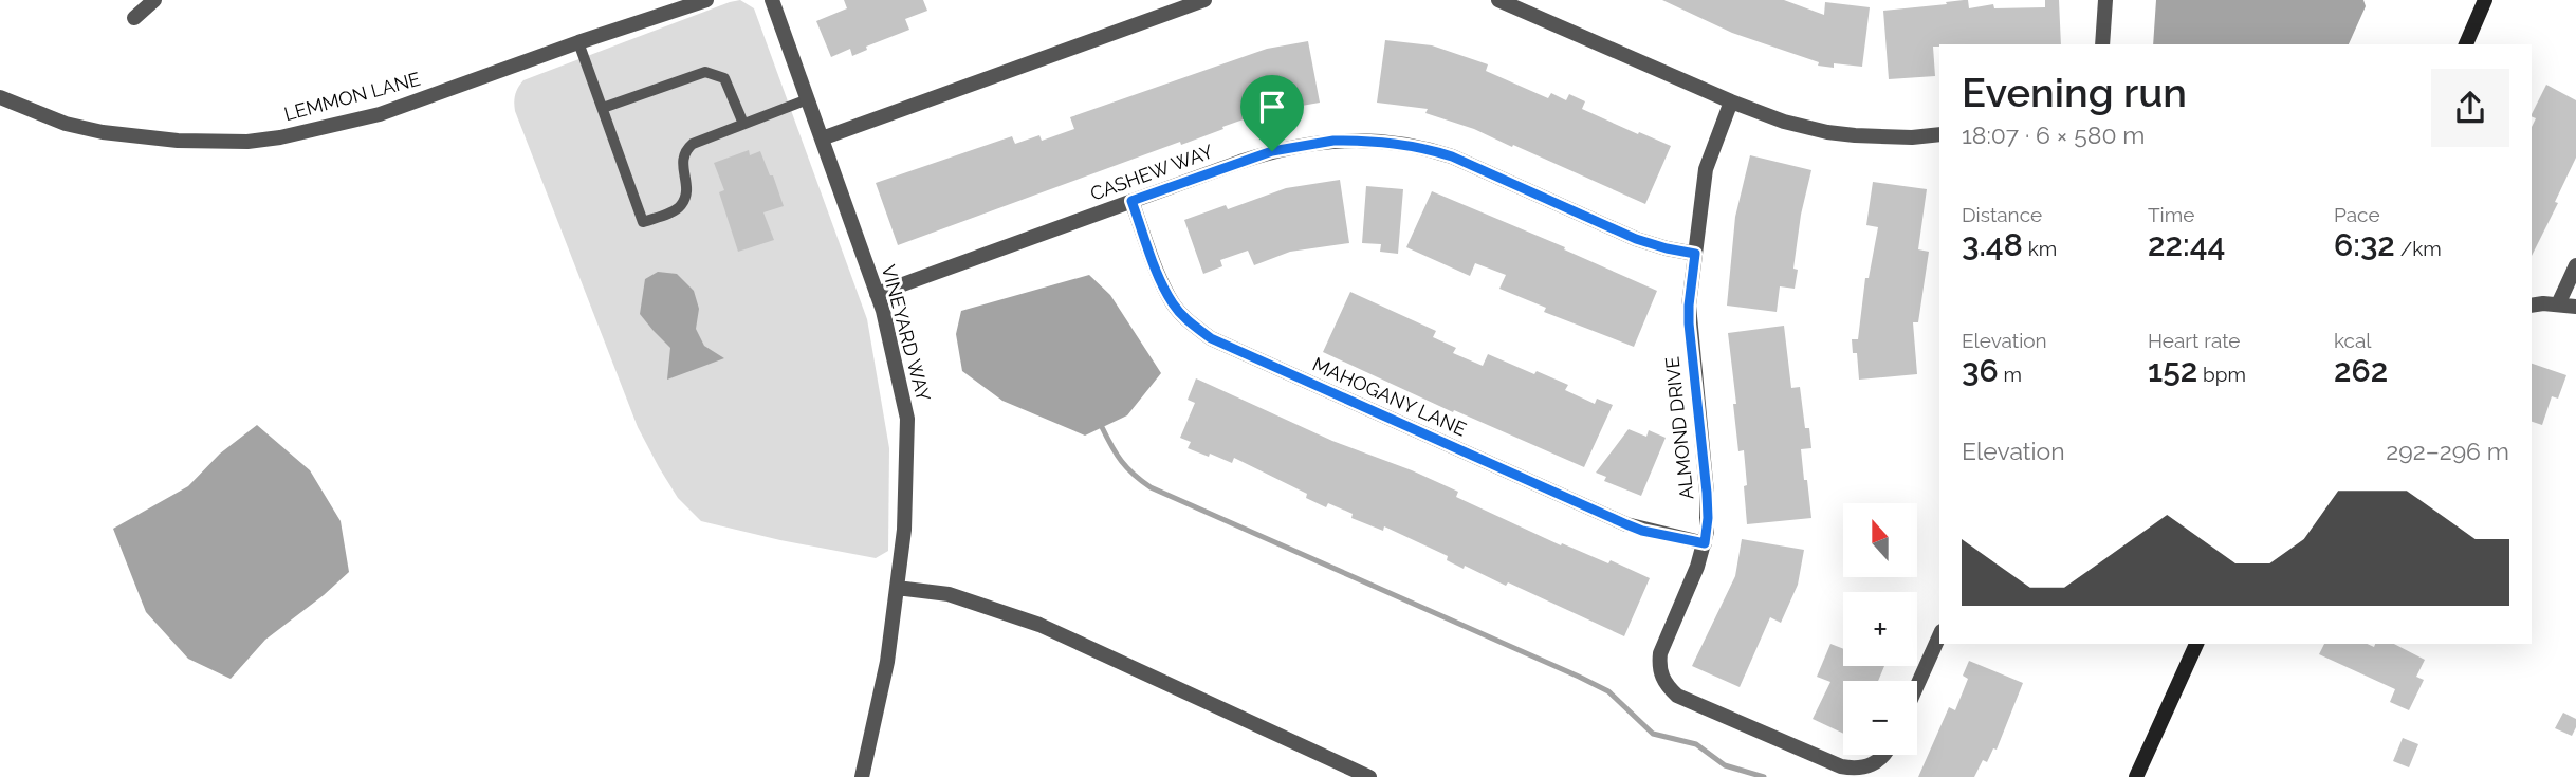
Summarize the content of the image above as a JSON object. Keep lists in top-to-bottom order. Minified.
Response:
{"streets":{"street":["LEMMON LANE","CASHEW WAY","VINEYARD WAY","MAHOGANY LANE","ALMOND DRIVE"]},"crossings":[["CASHEW WAY","VINEYARD WAY"],["CASHEW WAY","MAHOGANY LANE"],["CASHEW WAY","ALMOND DRIVE"],["MAHOGANY LANE","ALMOND DRIVE"]],"north":"top","page":{"heading":["Evening run","18:07 · 6 × 580 m"],"stats":[["Distance","3.48 km"],["Time","22:44"],["Pace","6:32 /km"],["Elevation","36 m"],["Heart rate","152 bpm"],["kcal","262"]],"chart":["Elevation","292–296 m"],"map_buttons":["+","−"]}}
